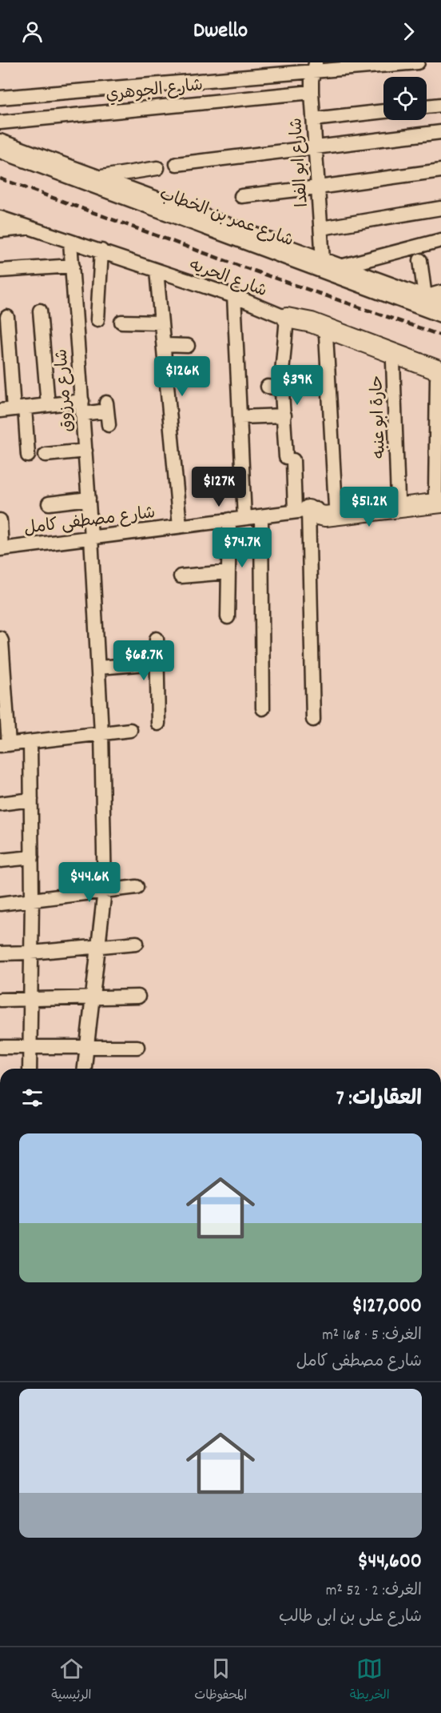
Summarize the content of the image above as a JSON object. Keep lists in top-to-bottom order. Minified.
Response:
{"streets":{"street":["شارع الجوهري","شارع ابو الفدا","شارع عمر بن الخطاب","شارع الحريه","شارع مرزوق","حارة ابو عنبه","شارع مصطفى كامل"]},"crossings":[["شارع الجوهري","شارع ابو الفدا"],["شارع ابو الفدا","شارع عمر بن الخطاب"],["شارع الحريه","شارع مرزوق"],["شارع الحريه","حارة ابو عنبه"],["شارع مرزوق","شارع مصطفى كامل"],["حارة ابو عنبه","شارع مصطفى كامل"]],"page":{"header":"Dwello","price":["$126K","$39K","$127K","$51.2K","$74.7K","$68.7K","$44.6K"],"heading":"العقارات: 7","list":[{"name":"$127,000","note":"الغرف: 5 · 168 m² · شارع مصطفى كامل"},{"name":"$44,600","note":"الغرف: 2 · 52 m² · شارع على بن ابى طالب"}],"tabs":["الخريطة","المحفوظات","الرئيسية"]}}
